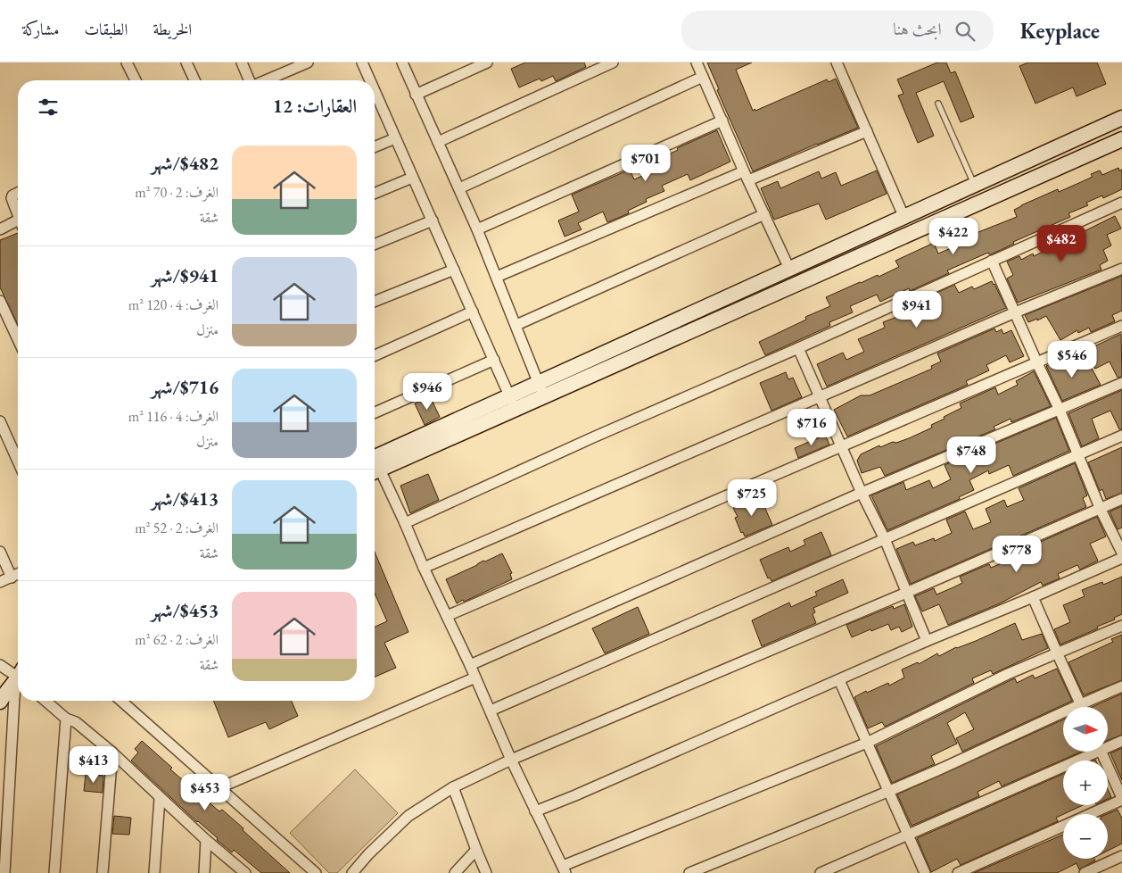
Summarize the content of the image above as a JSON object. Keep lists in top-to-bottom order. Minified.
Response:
{"north":"right","page":{"header":"Keyplace","search":"ابحث هنا","nav":["الخريطة","الطبقات","مشاركة"],"heading":"العقارات: 12","list":[{"name":"$482/شهر","note":"الغرف: 2 · 70 m² · شقة"},{"name":"$941/شهر","note":"الغرف: 4 · 120 m² · منزل"},{"name":"$716/شهر","note":"الغرف: 4 · 116 m² · منزل"},{"name":"$413/شهر","note":"الغرف: 2 · 52 m² · شقة"},{"name":"$453/شهر","note":"الغرف: 2 · 62 m² · شقة"}],"price":["$701","$422","$482","$941","$546","$946","$716","$748","$725","$778","$413","$453"],"map_buttons":["+","−"]}}
